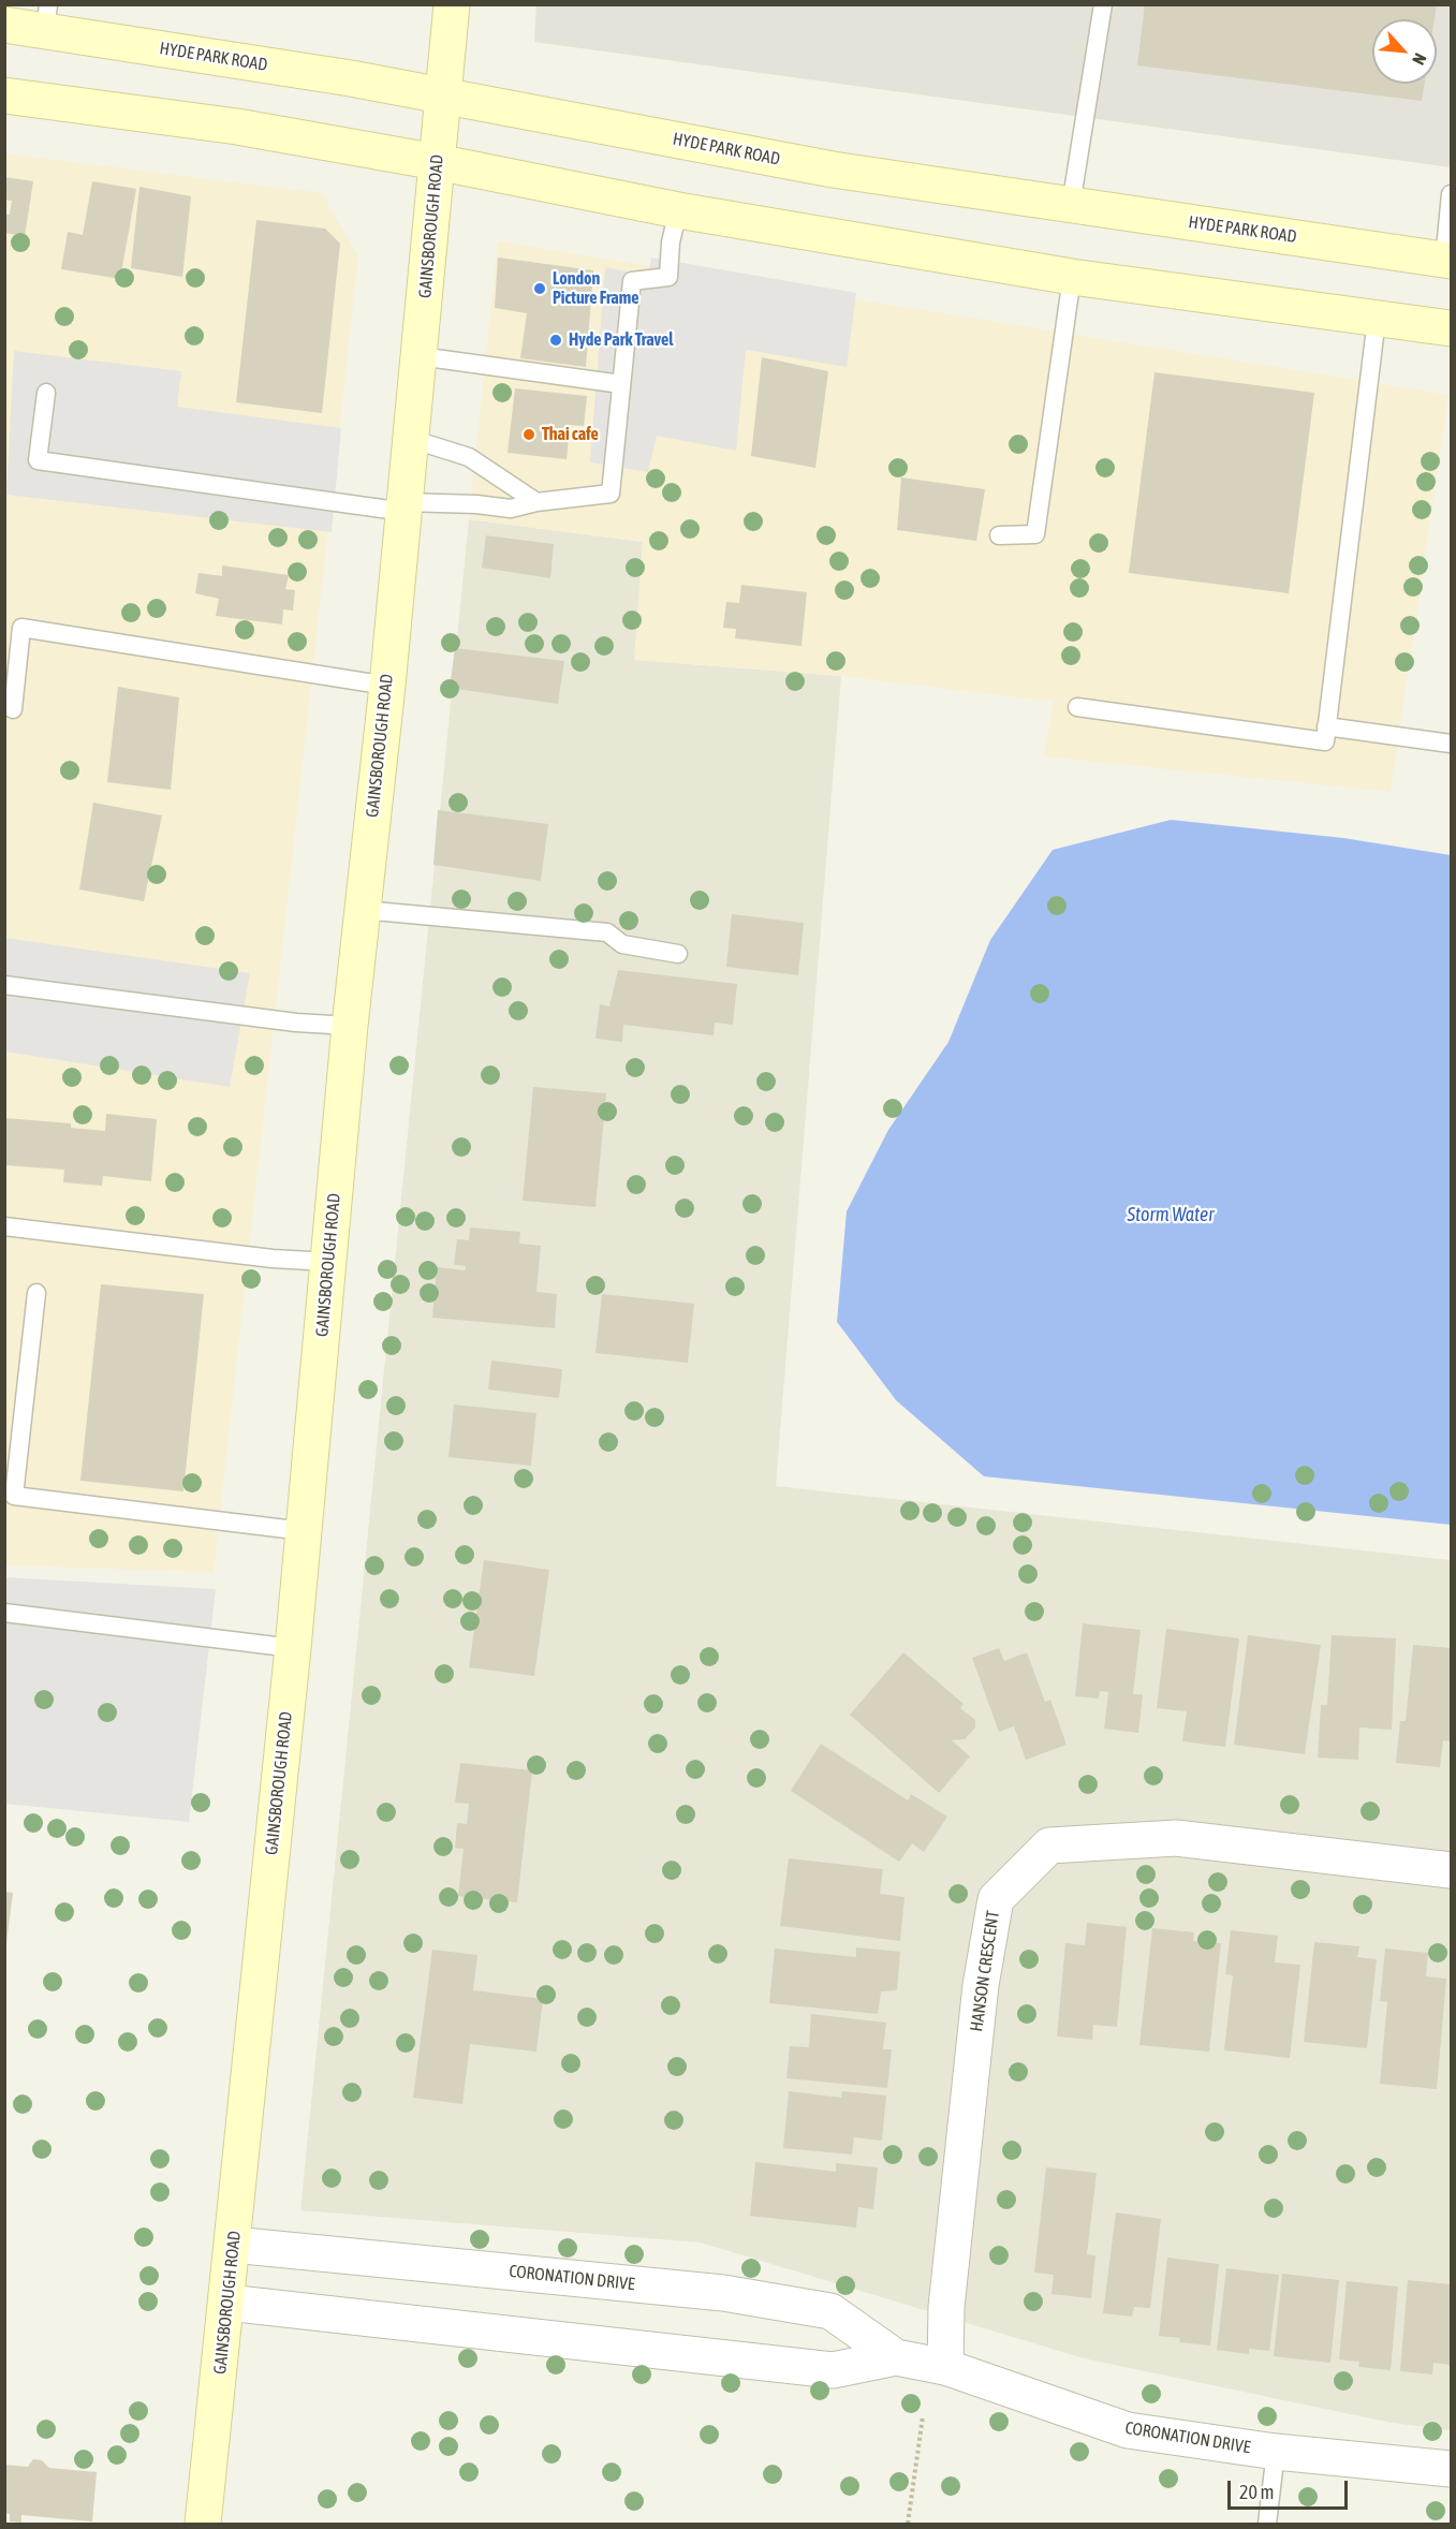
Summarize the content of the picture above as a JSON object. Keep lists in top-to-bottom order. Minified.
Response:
{"streets":{"main road":["HYDE PARK ROAD","GAINSBOROUGH ROAD"],"street":["HANSON CRESCENT","CORONATION DRIVE"]},"crossings":[["HYDE PARK ROAD","GAINSBOROUGH ROAD"],["GAINSBOROUGH ROAD","CORONATION DRIVE"],["HANSON CRESCENT","CORONATION DRIVE"]],"water":["Storm Water"],"places":["London Picture Frame","Hyde Park Travel","Thai cafe"],"scale_bar":"20 m","north":"bottom right"}
